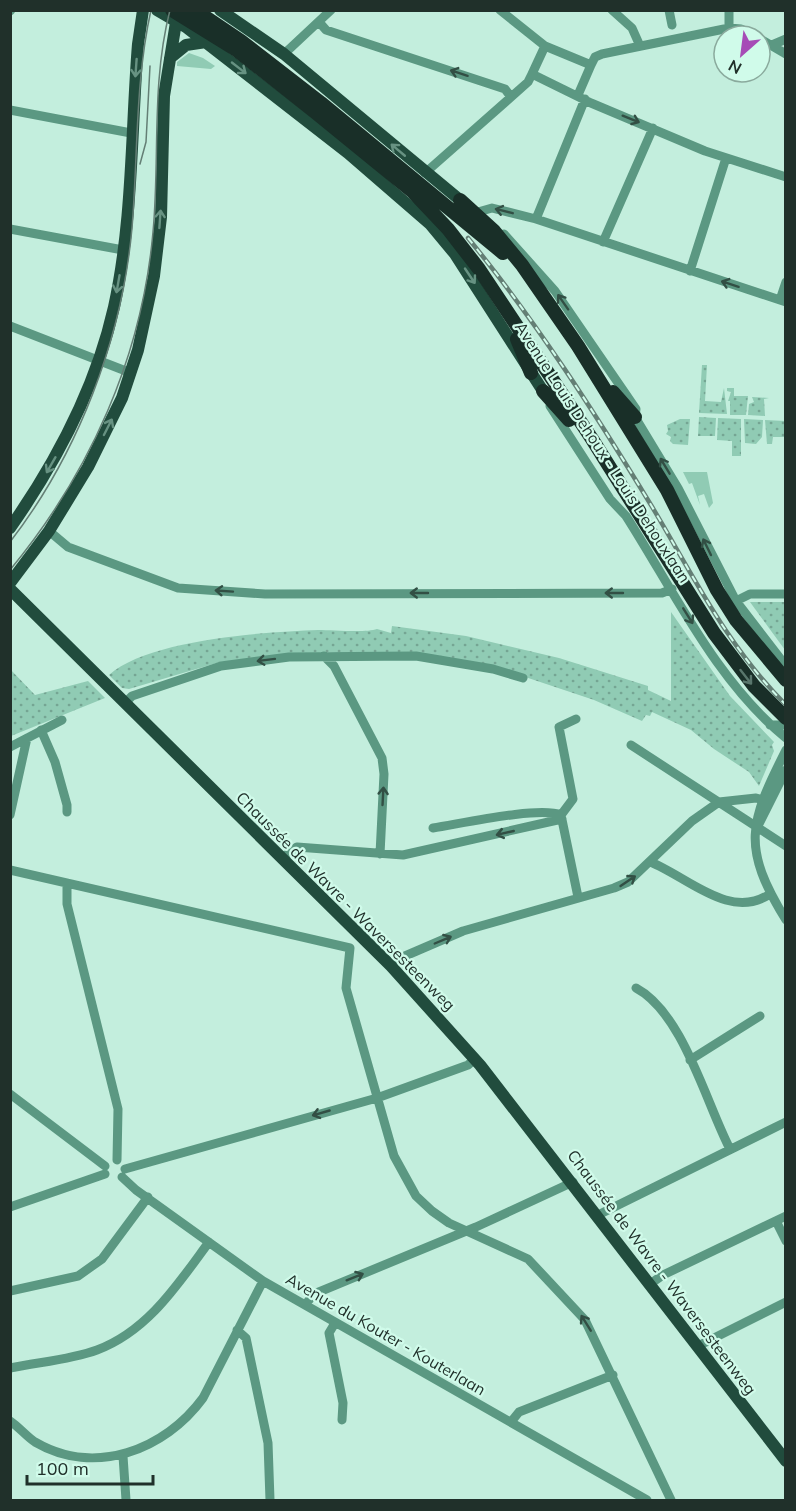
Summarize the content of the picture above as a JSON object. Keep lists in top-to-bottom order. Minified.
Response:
{"streets":{"main road":["Avenue Louis Dehoux - Louis Dehouxlaan","Chaussée de Wavre - Waversesteenweg"],"street":["Avenue du Kouter - Kouterlaan"]},"scale_bar":"100 m","north":"bottom left"}
